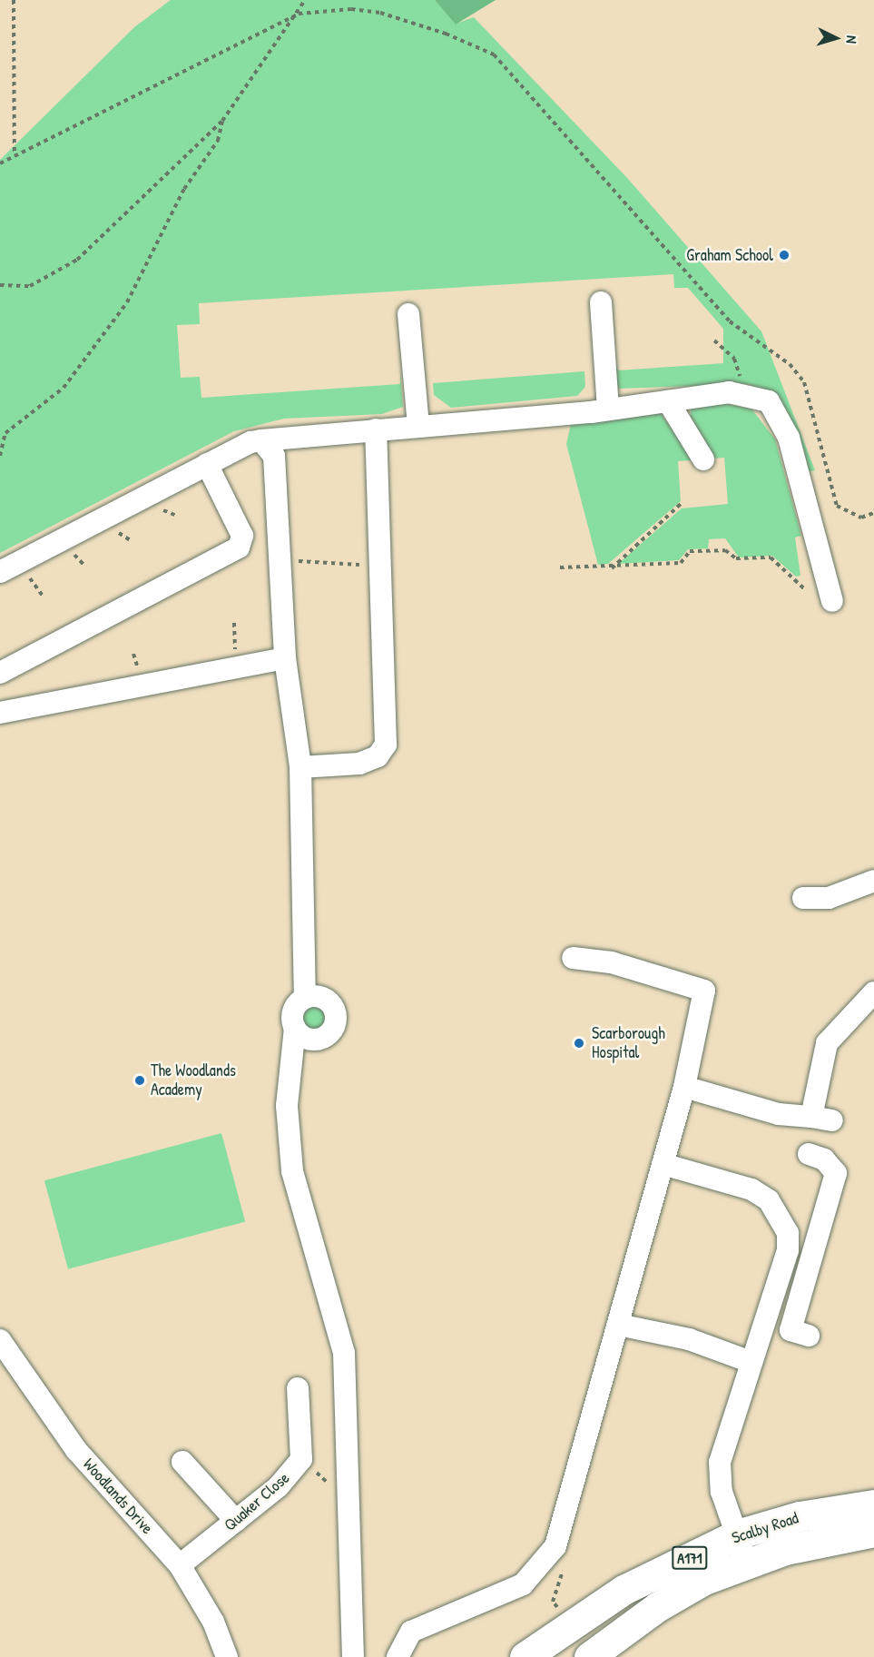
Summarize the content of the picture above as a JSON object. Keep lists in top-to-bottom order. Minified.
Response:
{"streets":{"highway":["Scalby Road","A171"],"street":["Woodlands Drive","Quaker Close"]},"crossings":[["Woodlands Drive","Quaker Close"]],"places":["Graham School","Scarborough Hospital","The Woodlands Academy"],"north":"right"}
